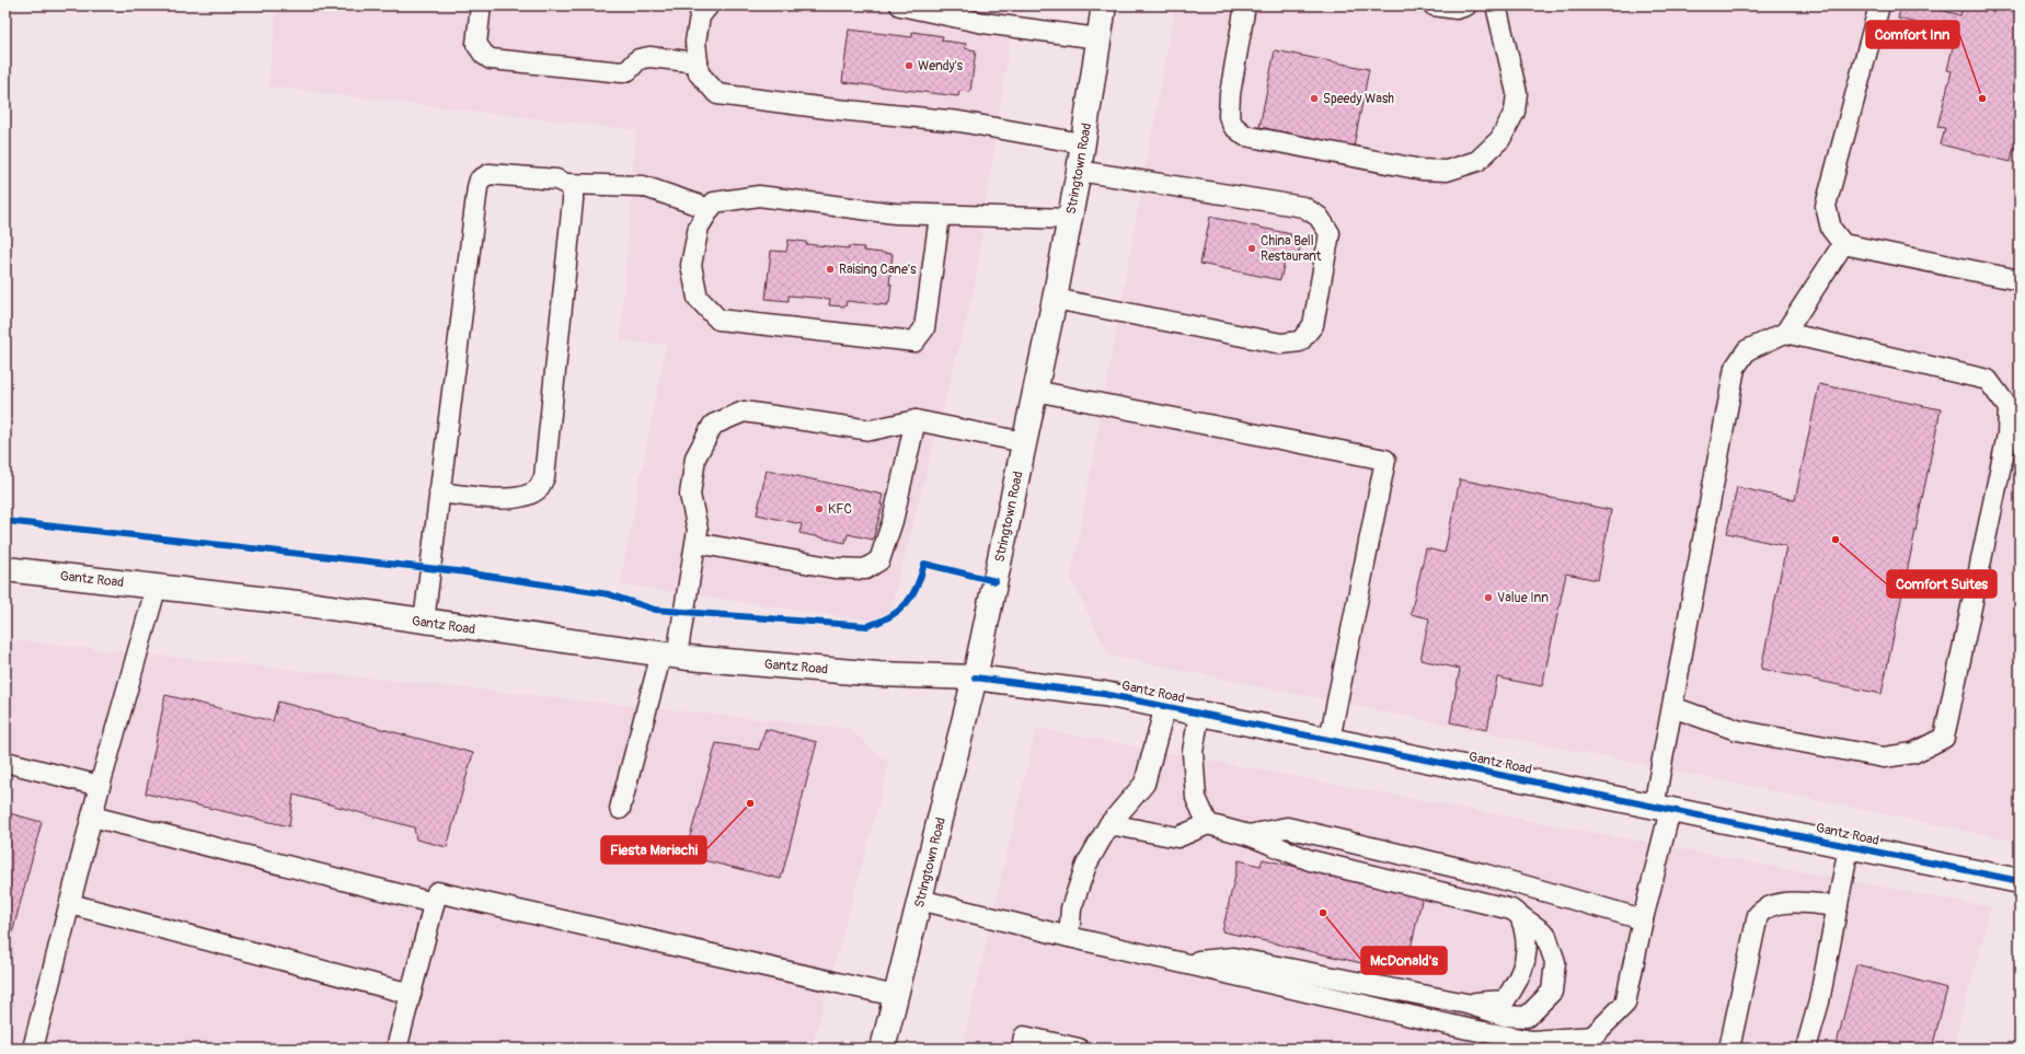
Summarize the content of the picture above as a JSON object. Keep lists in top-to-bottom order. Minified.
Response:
{"streets":{"main road":["Stringtown Road","Gantz Road"]},"crossings":[["Stringtown Road","Gantz Road"]],"places":["Wendy's","Speedy Wash","Comfort Inn","China Bell Restaurant","Raising Cane's","KFC","Comfort Suites","Value Inn","Fiesta Mariachi","McDonald's"]}
